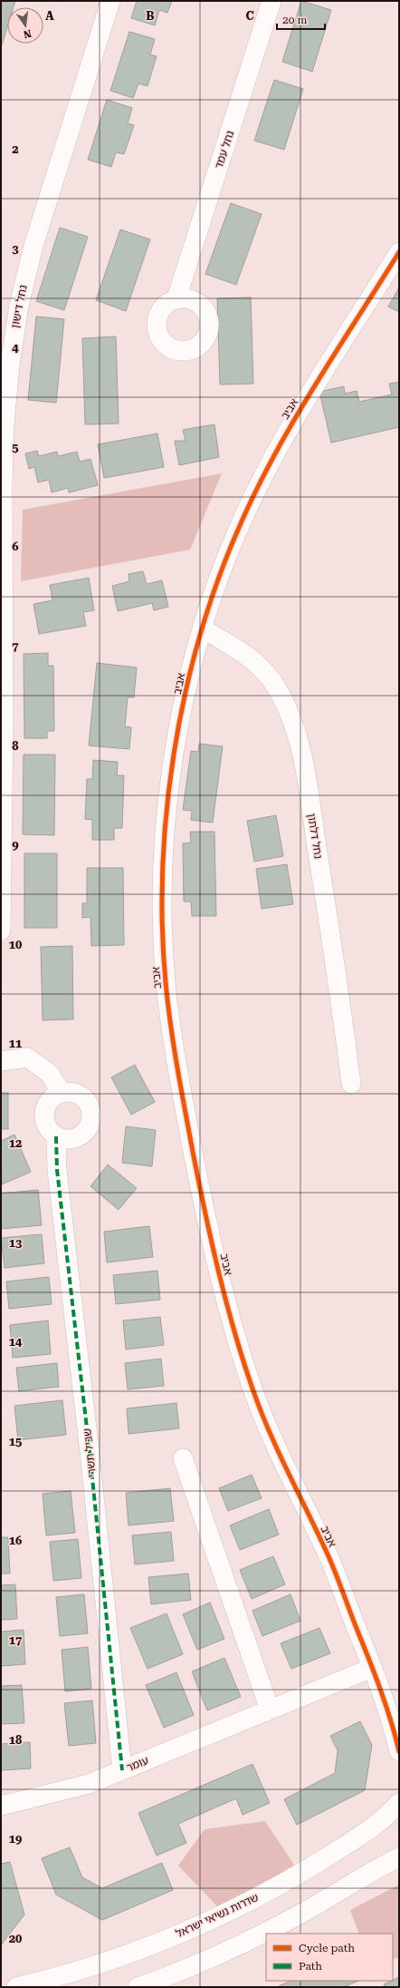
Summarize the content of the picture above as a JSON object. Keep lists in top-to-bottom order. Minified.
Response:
{"streets":{"street":["נחל עמד","נחל דישון","אביב","נחל דלתון","שביל תשרי","עומר","שדרות נשיאי ישראל"]},"crossings":[["אביב","נחל דלתון"],["אביב","עומר"],["שביל תשרי","עומר"]],"legend":["Cycle path","Path"],"scale_bar":"20 m","north":"bottom","grid":{"columns":["A","B","C"],"rows":["2","3","4","5","6","7","8","9","10","11","12","13","14","15","16","17","18","19","20"]}}
